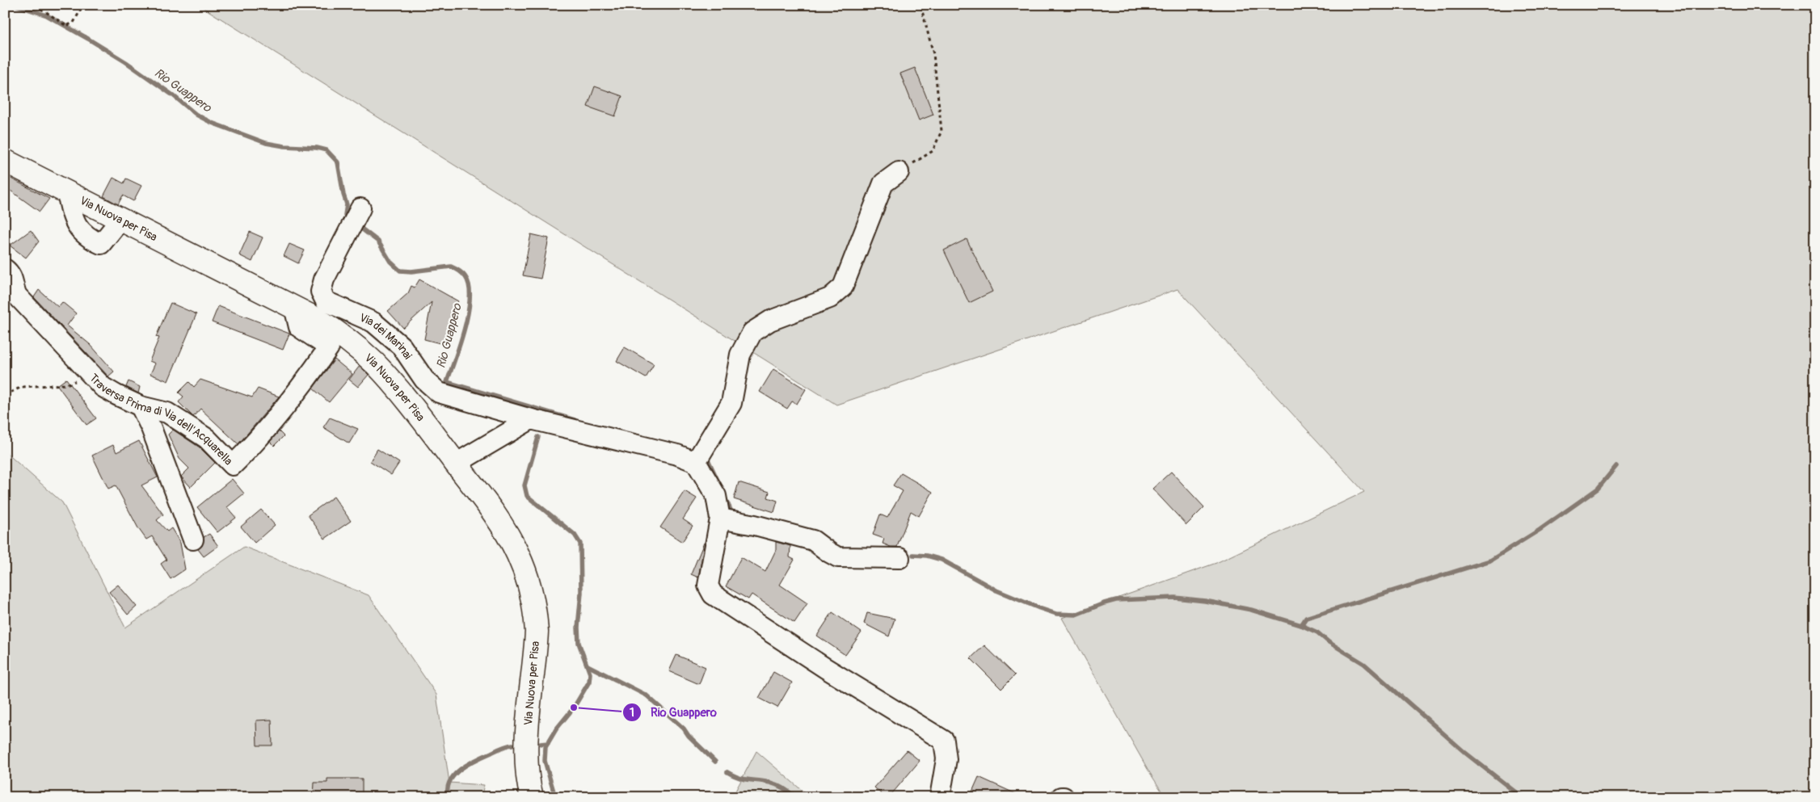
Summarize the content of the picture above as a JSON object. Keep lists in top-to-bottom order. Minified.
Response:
{"streets":{"main road":["Via Nuova per Pisa"],"street":["Via dei Marinai","Traversa Prima di Via dell'Acquarella"]},"crossings":[["Via Nuova per Pisa","Traversa Prima di Via dell'Acquarella"]],"water":["Rio Guappero"],"places":["Rio Guappero"]}
